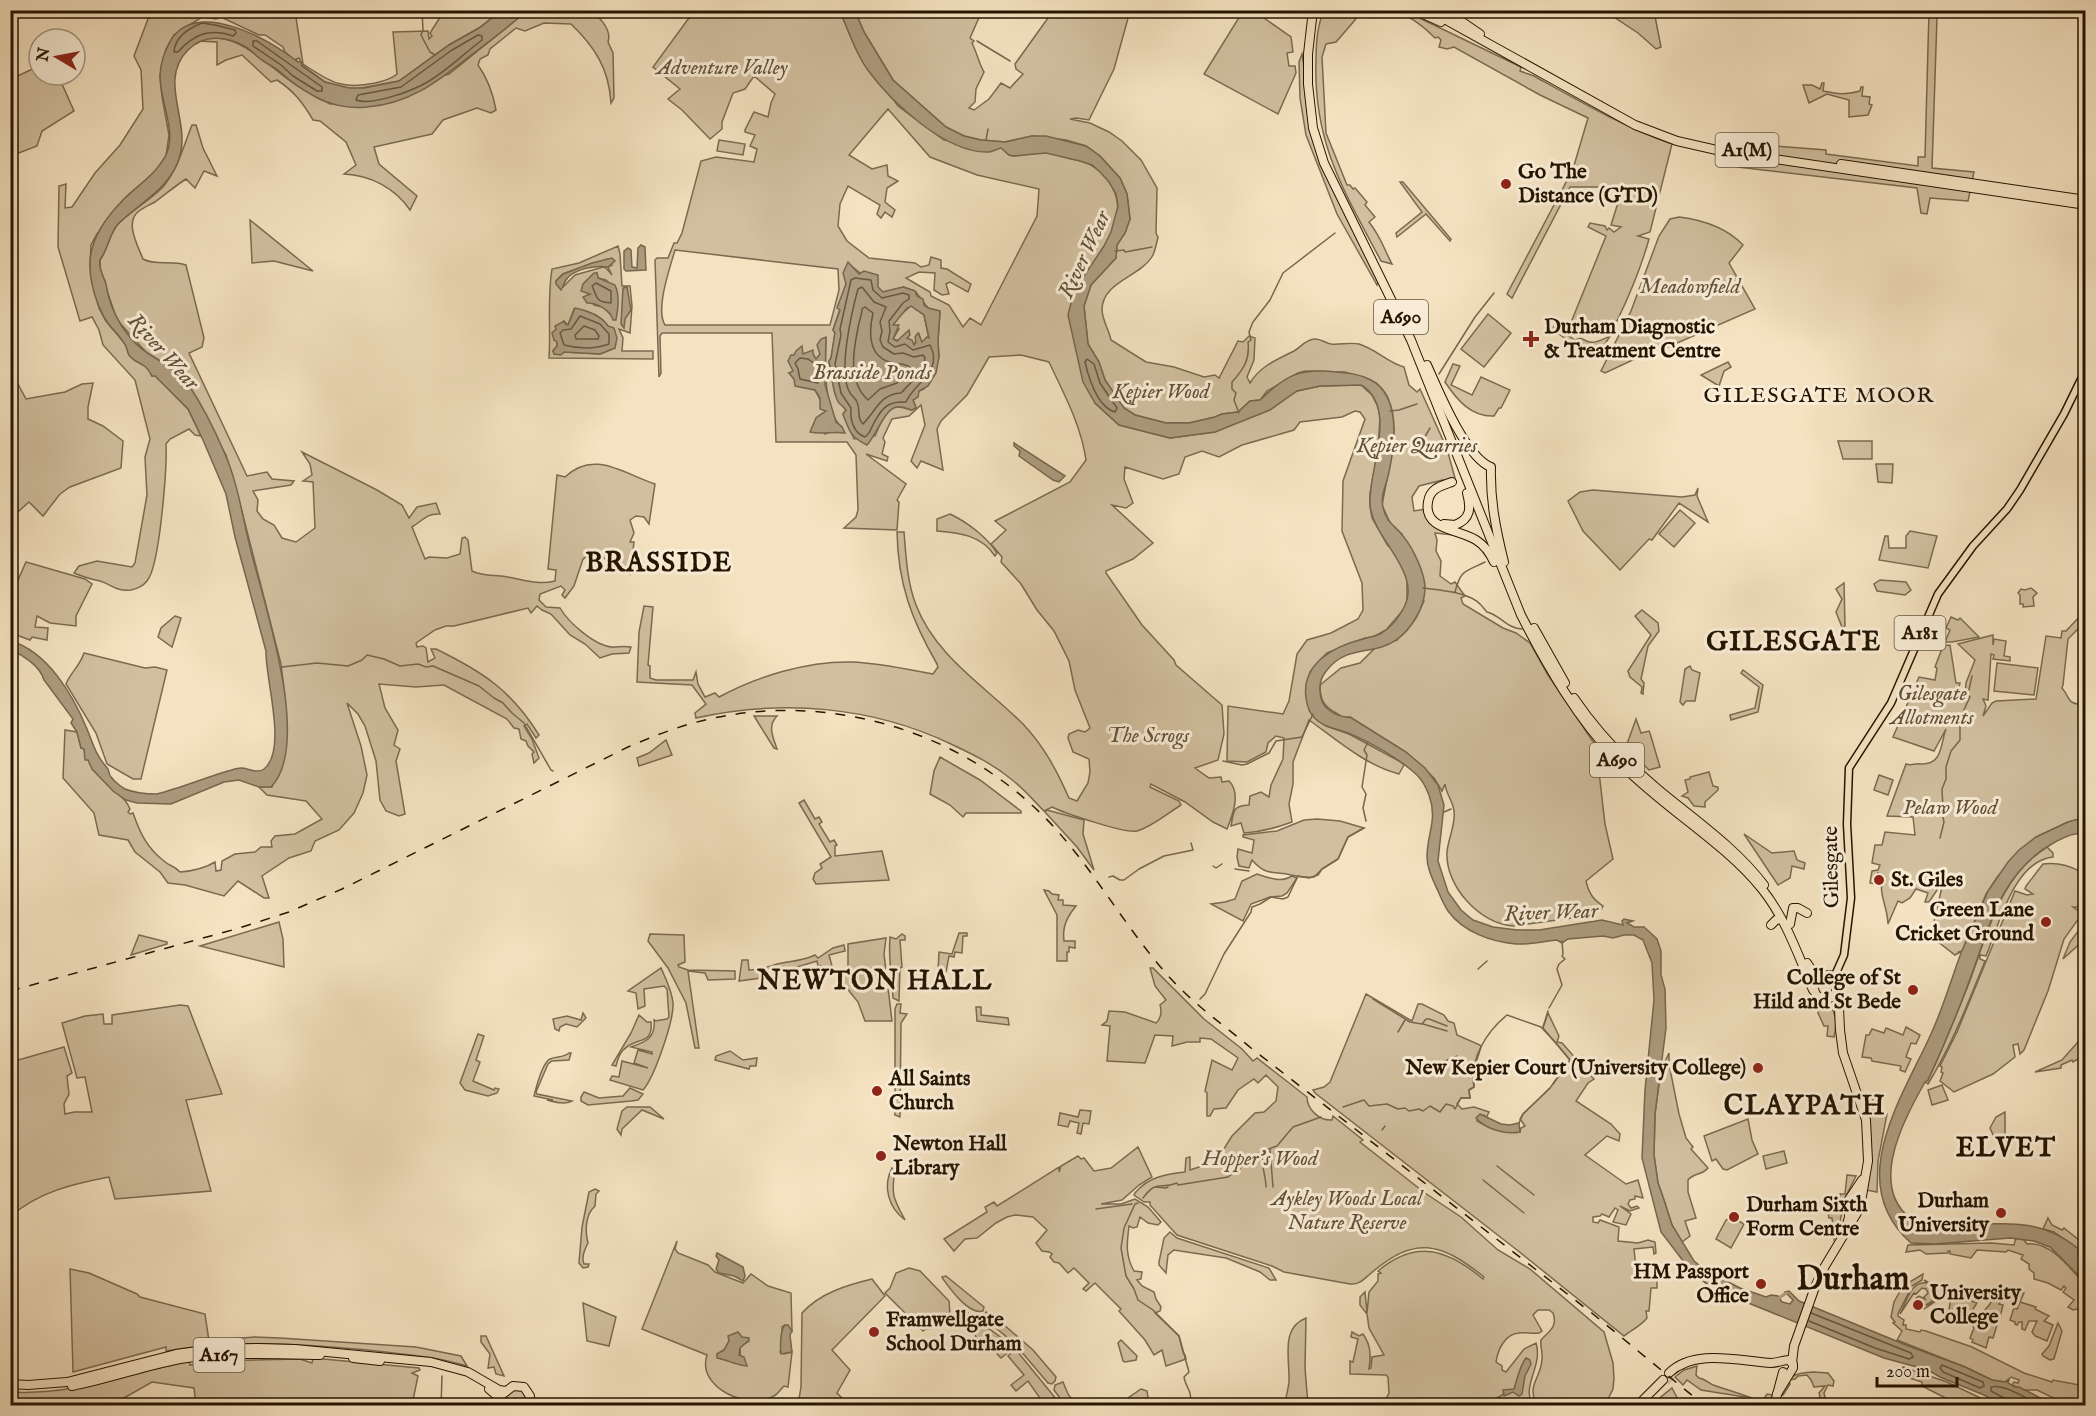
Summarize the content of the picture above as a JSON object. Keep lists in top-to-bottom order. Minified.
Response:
{"streets":{"highway":["A1(M)","A690","A167"],"main road":["A181","Gilesgate"]},"crossings":[["A690","Gilesgate"]],"districts":["GILESGATE MOOR","BRASSIDE","GILESGATE","NEWTON HALL","CLAYPATH","ELVET","Durham"],"water":["River Wear","Brasside Ponds"],"parks":["Adventure Valley","Meadowfield","Kepier Wood","Kepier Quarries","Gilesgate Allotments","The Scrogs","Pelaw Wood","Hopper's Wood","Aykley Woods Local Nature Reserve"],"places":{"other":["Go The Distance (GTD)","St. Giles","Green Lane Cricket Ground","College of St Hild and St Bede","New Kepier Court (University College)","All Saints Church","Newton Hall Library","Durham University","Durham Sixth Form Centre","HM Passport Office","University College","Framwellgate School Durham"],"health":["Durham Diagnostic & Treatment Centre"]},"scale_bar":"200 m","north":"left"}
